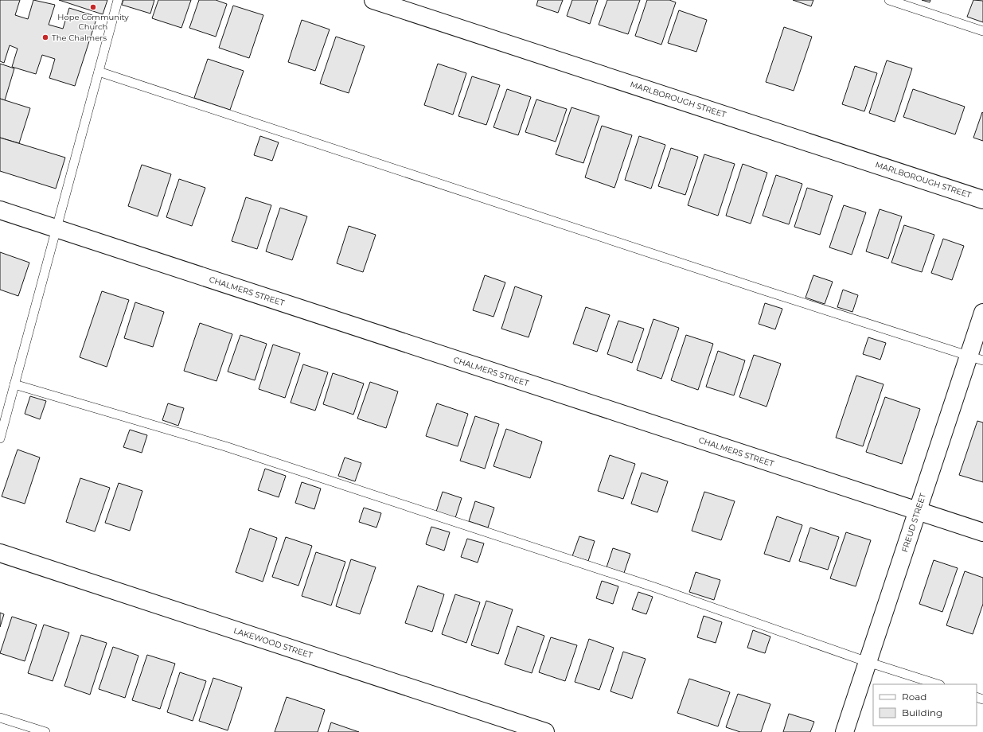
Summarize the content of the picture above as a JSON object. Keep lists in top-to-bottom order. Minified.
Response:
{"streets":{"street":["MARLBOROUGH STREET","CHALMERS STREET","FREUD STREET","LAKEWOOD STREET"]},"crossings":[["CHALMERS STREET","FREUD STREET"]],"places":["Hope Community Church","The Chalmers"],"legend":["Road","Building"]}
